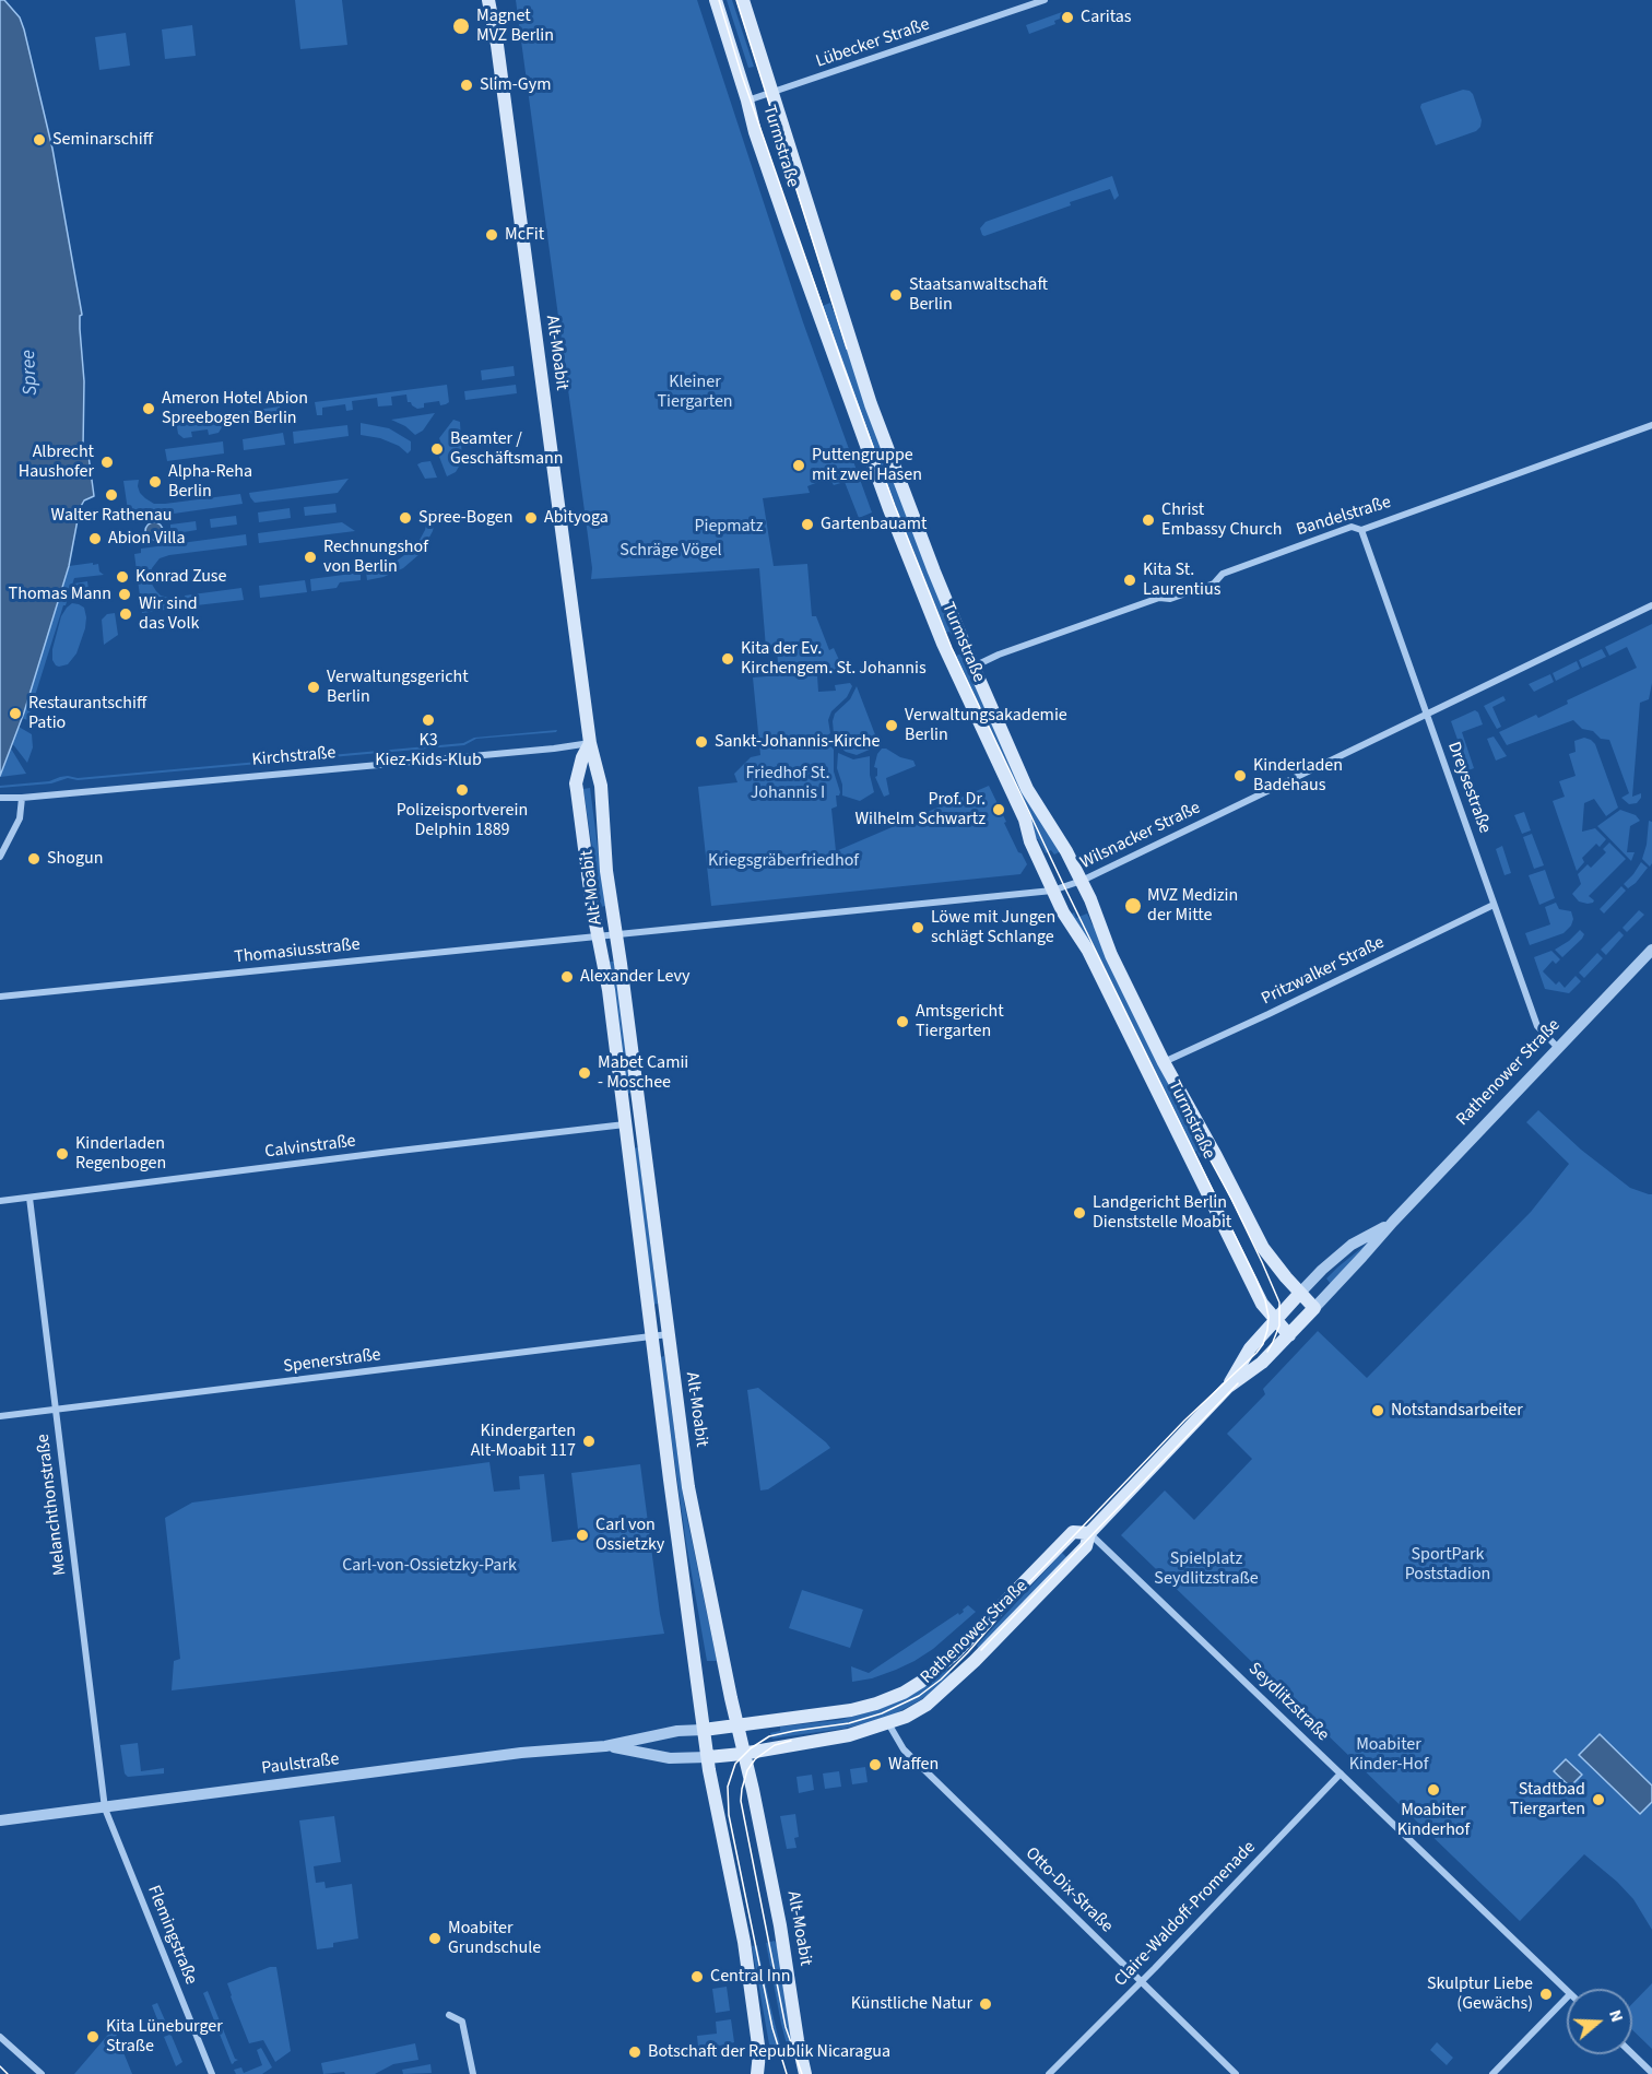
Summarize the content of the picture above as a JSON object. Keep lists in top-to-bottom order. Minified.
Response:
{"streets":{"main road":["Turmstraße","Alt-Moabit","Rathenower Straße","Paulstraße"],"street":["Lübecker Straße","Bandelstraße","Kirchstraße","Dreysestraße","Wilsnacker Straße","Thomasiusstraße","Pritzwalker Straße","Calvinstraße","Spenerstraße","Melanchthonstraße","Seydlitzstraße","Otto-Dix-Straße","Claire-Waldoff-Promenade","Flemingstraße"]},"crossings":[["Lübecker Straße","Turmstraße"],["Turmstraße","Bandelstraße"],["Turmstraße","Wilsnacker Straße"],["Turmstraße","Pritzwalker Straße"],["Turmstraße","Rathenower Straße"],["Alt-Moabit","Kirchstraße"],["Alt-Moabit","Wilsnacker Straße"],["Alt-Moabit","Thomasiusstraße"],["Alt-Moabit","Rathenower Straße"],["Alt-Moabit","Calvinstraße"],["Alt-Moabit","Spenerstraße"],["Alt-Moabit","Paulstraße"],["Bandelstraße","Dreysestraße"],["Dreysestraße","Wilsnacker Straße"],["Dreysestraße","Pritzwalker Straße"],["Dreysestraße","Rathenower Straße"],["Wilsnacker Straße","Thomasiusstraße"],["Rathenower Straße","Seydlitzstraße"],["Rathenower Straße","Paulstraße"],["Rathenower Straße","Otto-Dix-Straße"],["Calvinstraße","Melanchthonstraße"],["Spenerstraße","Melanchthonstraße"],["Melanchthonstraße","Paulstraße"],["Melanchthonstraße","Flemingstraße"],["Seydlitzstraße","Claire-Waldoff-Promenade"],["Paulstraße","Flemingstraße"],["Otto-Dix-Straße","Claire-Waldoff-Promenade"]],"water":["Spree"],"parks":["Kleiner Tiergarten","Piepmatz","Schräge Vögel","Friedhof St. Johannis I","Kriegsgräberfriedhof","SportPark Poststadion","Spielplatz Seydlitzstraße","Carl-von-Ossietzky-Park","Moabiter Kinder-Hof"],"places":["Caritas","Magnet MVZ Berlin","Slim-Gym","Seminarschiff","McFit","Staatsanwaltschaft Berlin","Ameron Hotel Abion Spreebogen Berlin","Beamter / Geschäftsmann","Albrecht Haushofer","Puttengruppe mit zwei Hasen","Alpha-Reha Berlin","Walter Rathenau","Spree-Bogen","Abityoga","Christ Embassy Church","Gartenbauamt","Abion Villa","Rechnungshof von Berlin","Konrad Zuse","Kita St. Laurentius","Thomas Mann","Wir sind das Volk","Kita der Ev. Kirchengem. St. Johannis","Verwaltungsgericht Berlin","Restaurantschiff Patio","K3 Kiez-Kids-Klub","Verwaltungsakademie Berlin","Sankt-Johannis-Kirche","Kinderladen Badehaus","Polizeisportverein Delphin 1889","Prof. Dr. Wilhelm Schwartz","Shogun","MVZ Medizin der Mitte","Löwe mit Jungen schlägt Schlange","Alexander Levy","Amtsgericht Tiergarten","Mabet Camii - Moschee","Kinderladen Regenbogen","Landgericht Berlin Dienststelle Moabit","Notstandsarbeiter","Kindergarten Alt-Moabit 117","Carl von Ossietzky","Waffen","Moabiter Kinderhof","Stadtbad Tiergarten","Moabiter Grundschule","Central Inn","Skulptur Liebe (Gewächs)","Künstliche Natur","Kita Lüneburger Straße","Botschaft der Republik Nicaragua"],"north":"right"}
